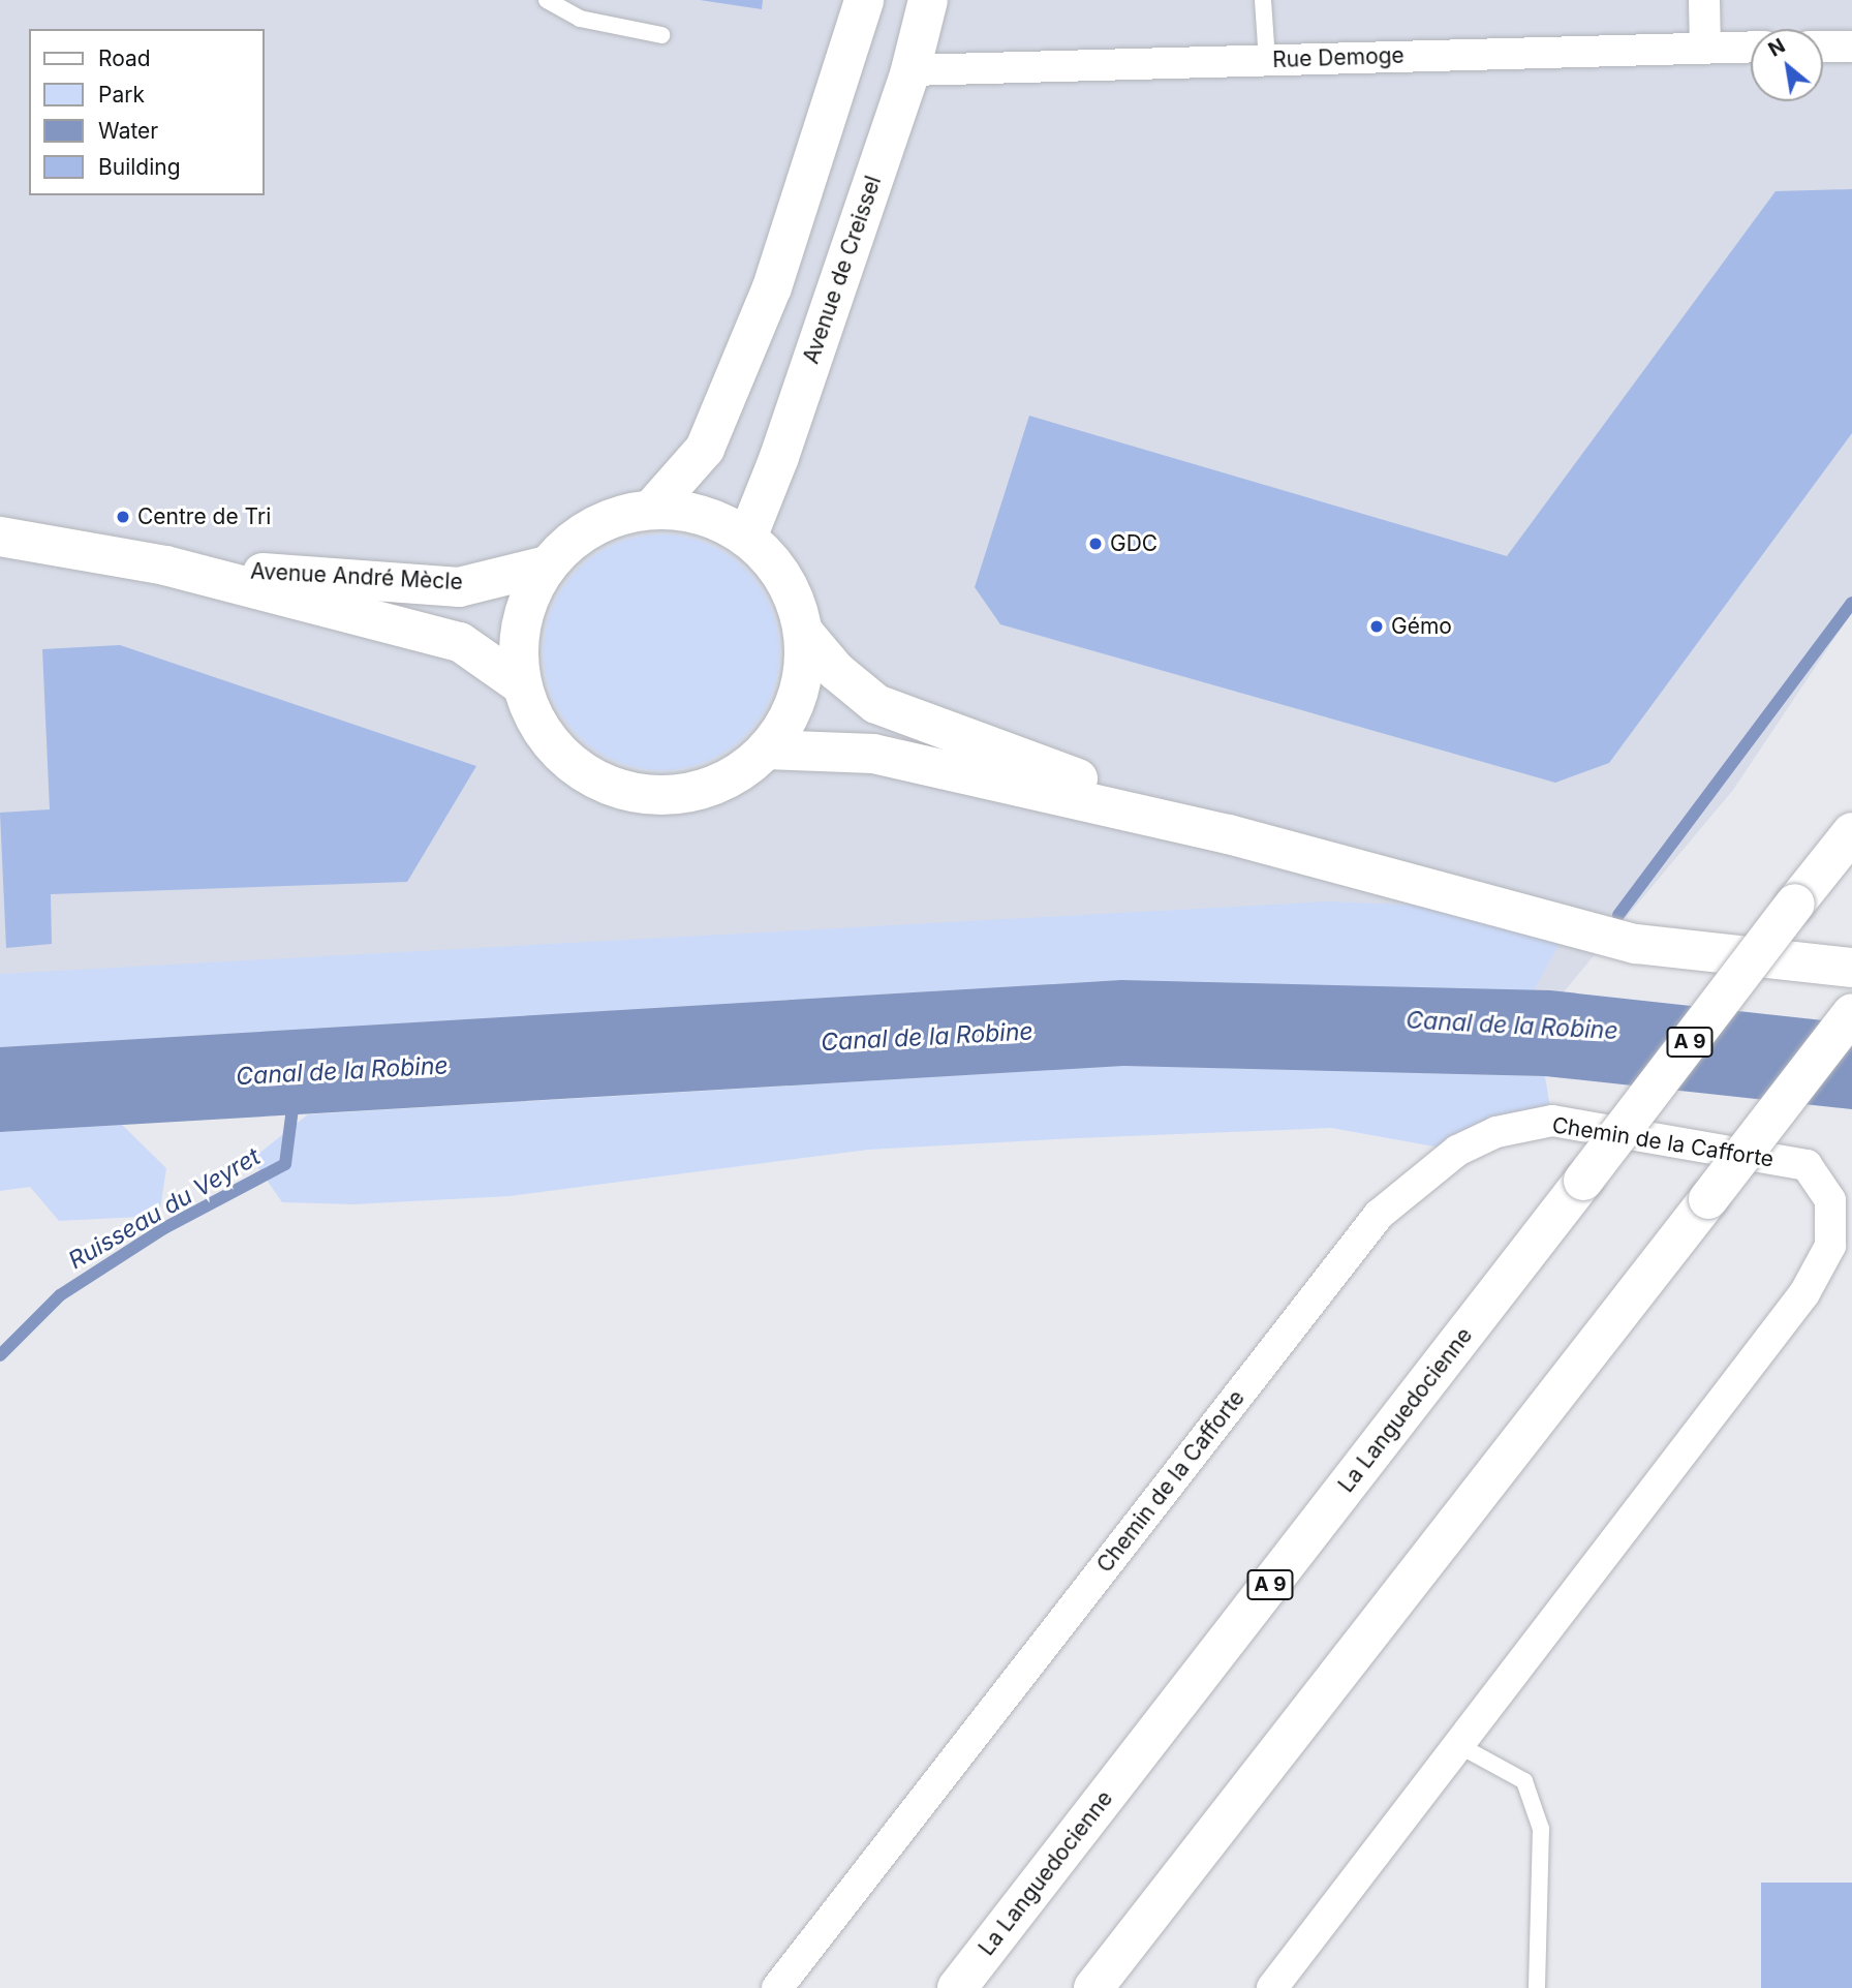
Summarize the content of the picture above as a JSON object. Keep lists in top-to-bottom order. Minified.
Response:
{"streets":{"main road":["Avenue de Creissel","Avenue André Mècle","A 9","La Languedocienne"],"street":["Rue Demoge","Chemin de la Cafforte"]},"crossings":[["Rue Demoge","Avenue de Creissel"]],"water":["Canal de la Robine","Ruisseau du Veyret"],"places":["Centre de Tri","GDC","Gémo"],"legend":["Road","Park","Water","Building"],"north":"top left"}
